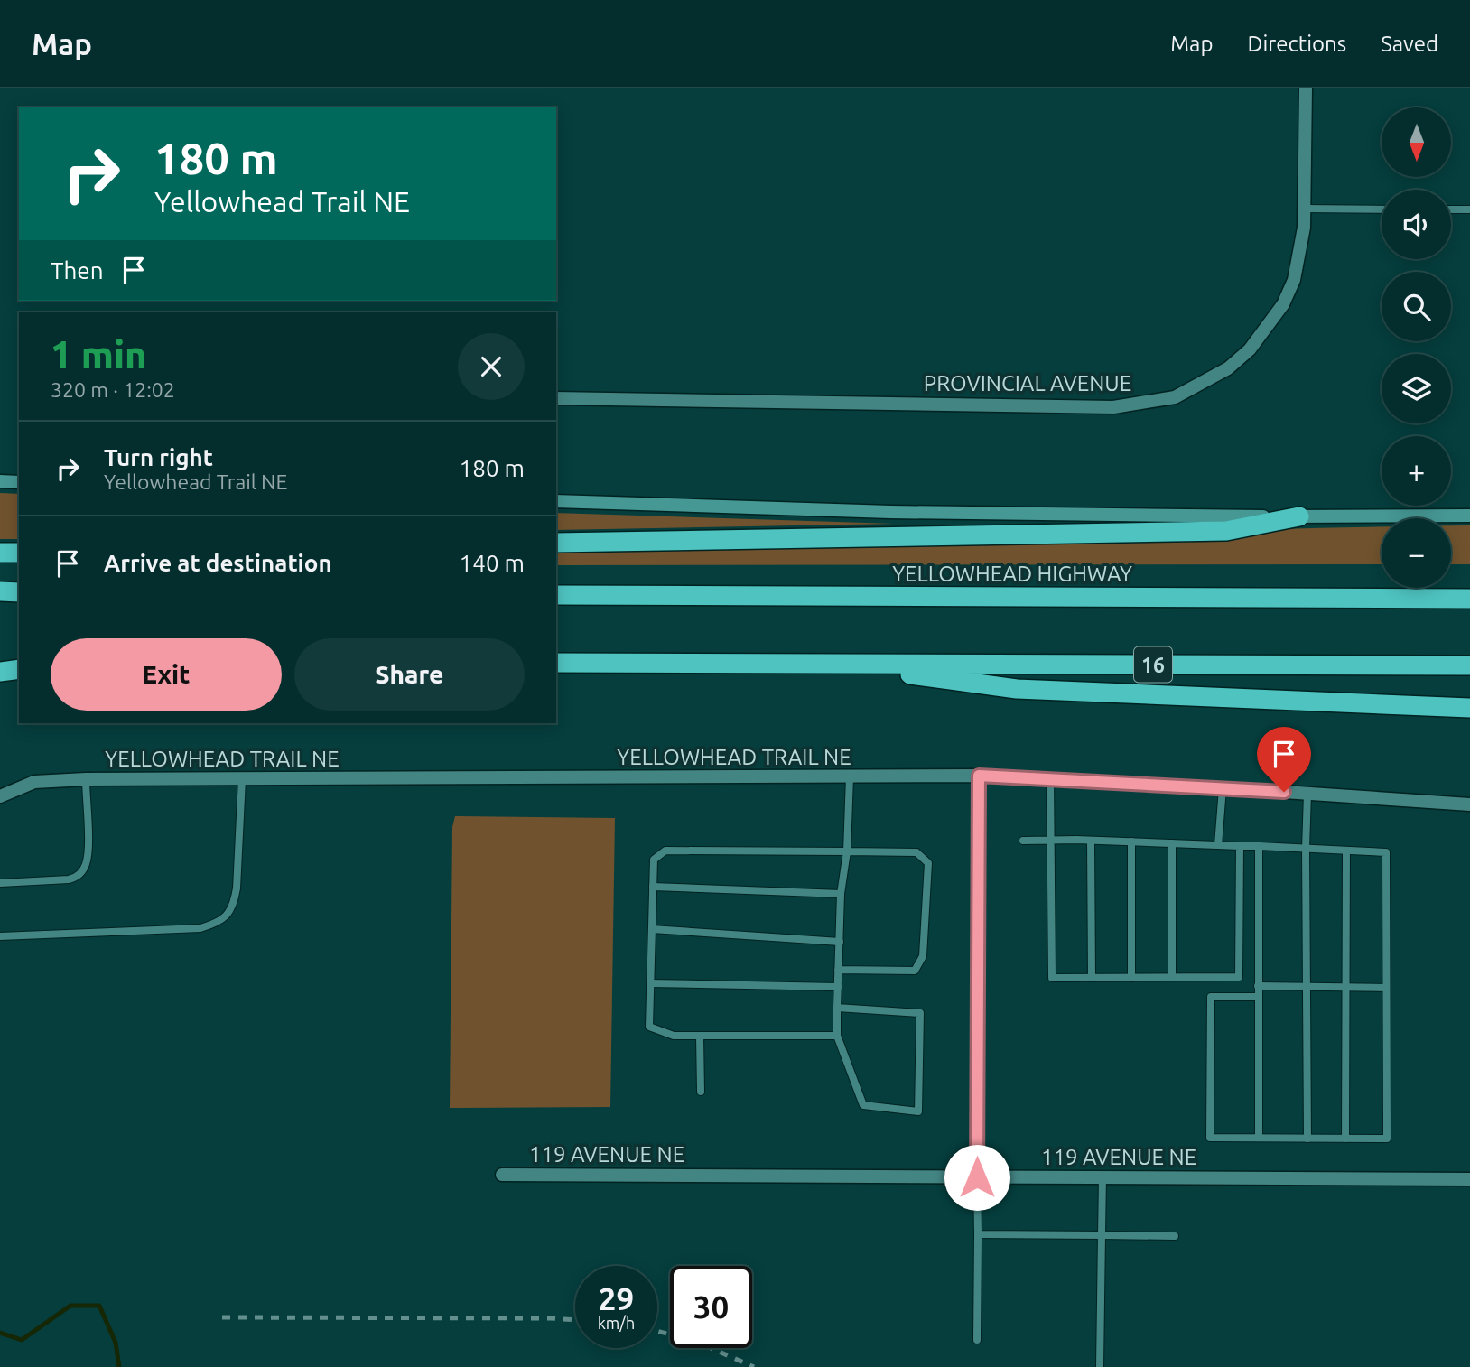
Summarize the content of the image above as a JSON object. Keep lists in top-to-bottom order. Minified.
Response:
{"streets":{"highway":["YELLOWHEAD HIGHWAY","16"],"street":["PROVINCIAL AVENUE","YELLOWHEAD TRAIL NE","119 AVENUE NE"]},"north":"bottom","page":{"header":"Map","nav":["Map","Directions","Saved"],"map_buttons":["+","−"],"turn":["180 m","Yellowhead Trail NE"],"then":"Then","heading":["1 min","320 m · 12:02"],"list":[{"name":"Turn right","note":"Yellowhead Trail NE","value":"180 m"},{"name":"Arrive at destination","value":"140 m"}],"buttons":["Exit","Share"],"speed":"29 km/h","limit":"30"}}
